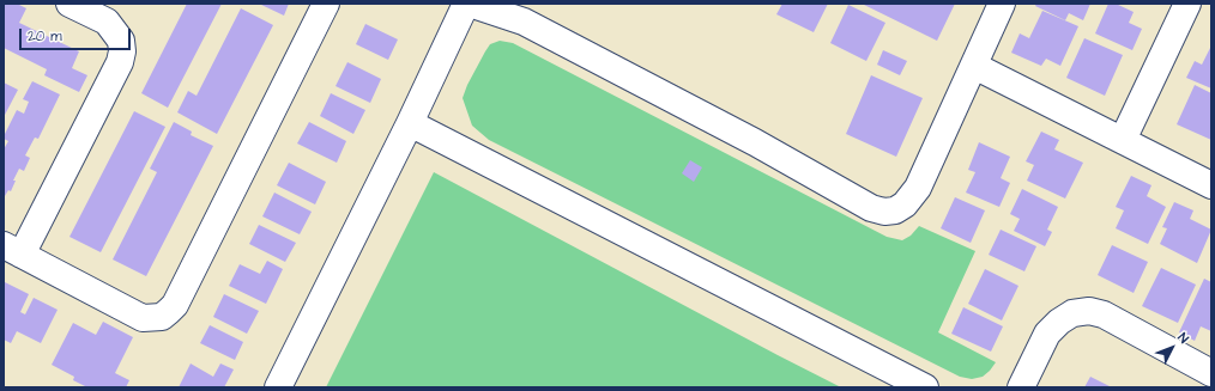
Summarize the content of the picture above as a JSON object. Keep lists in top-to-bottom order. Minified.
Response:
{"scale_bar":"20 m","north":"top right"}
